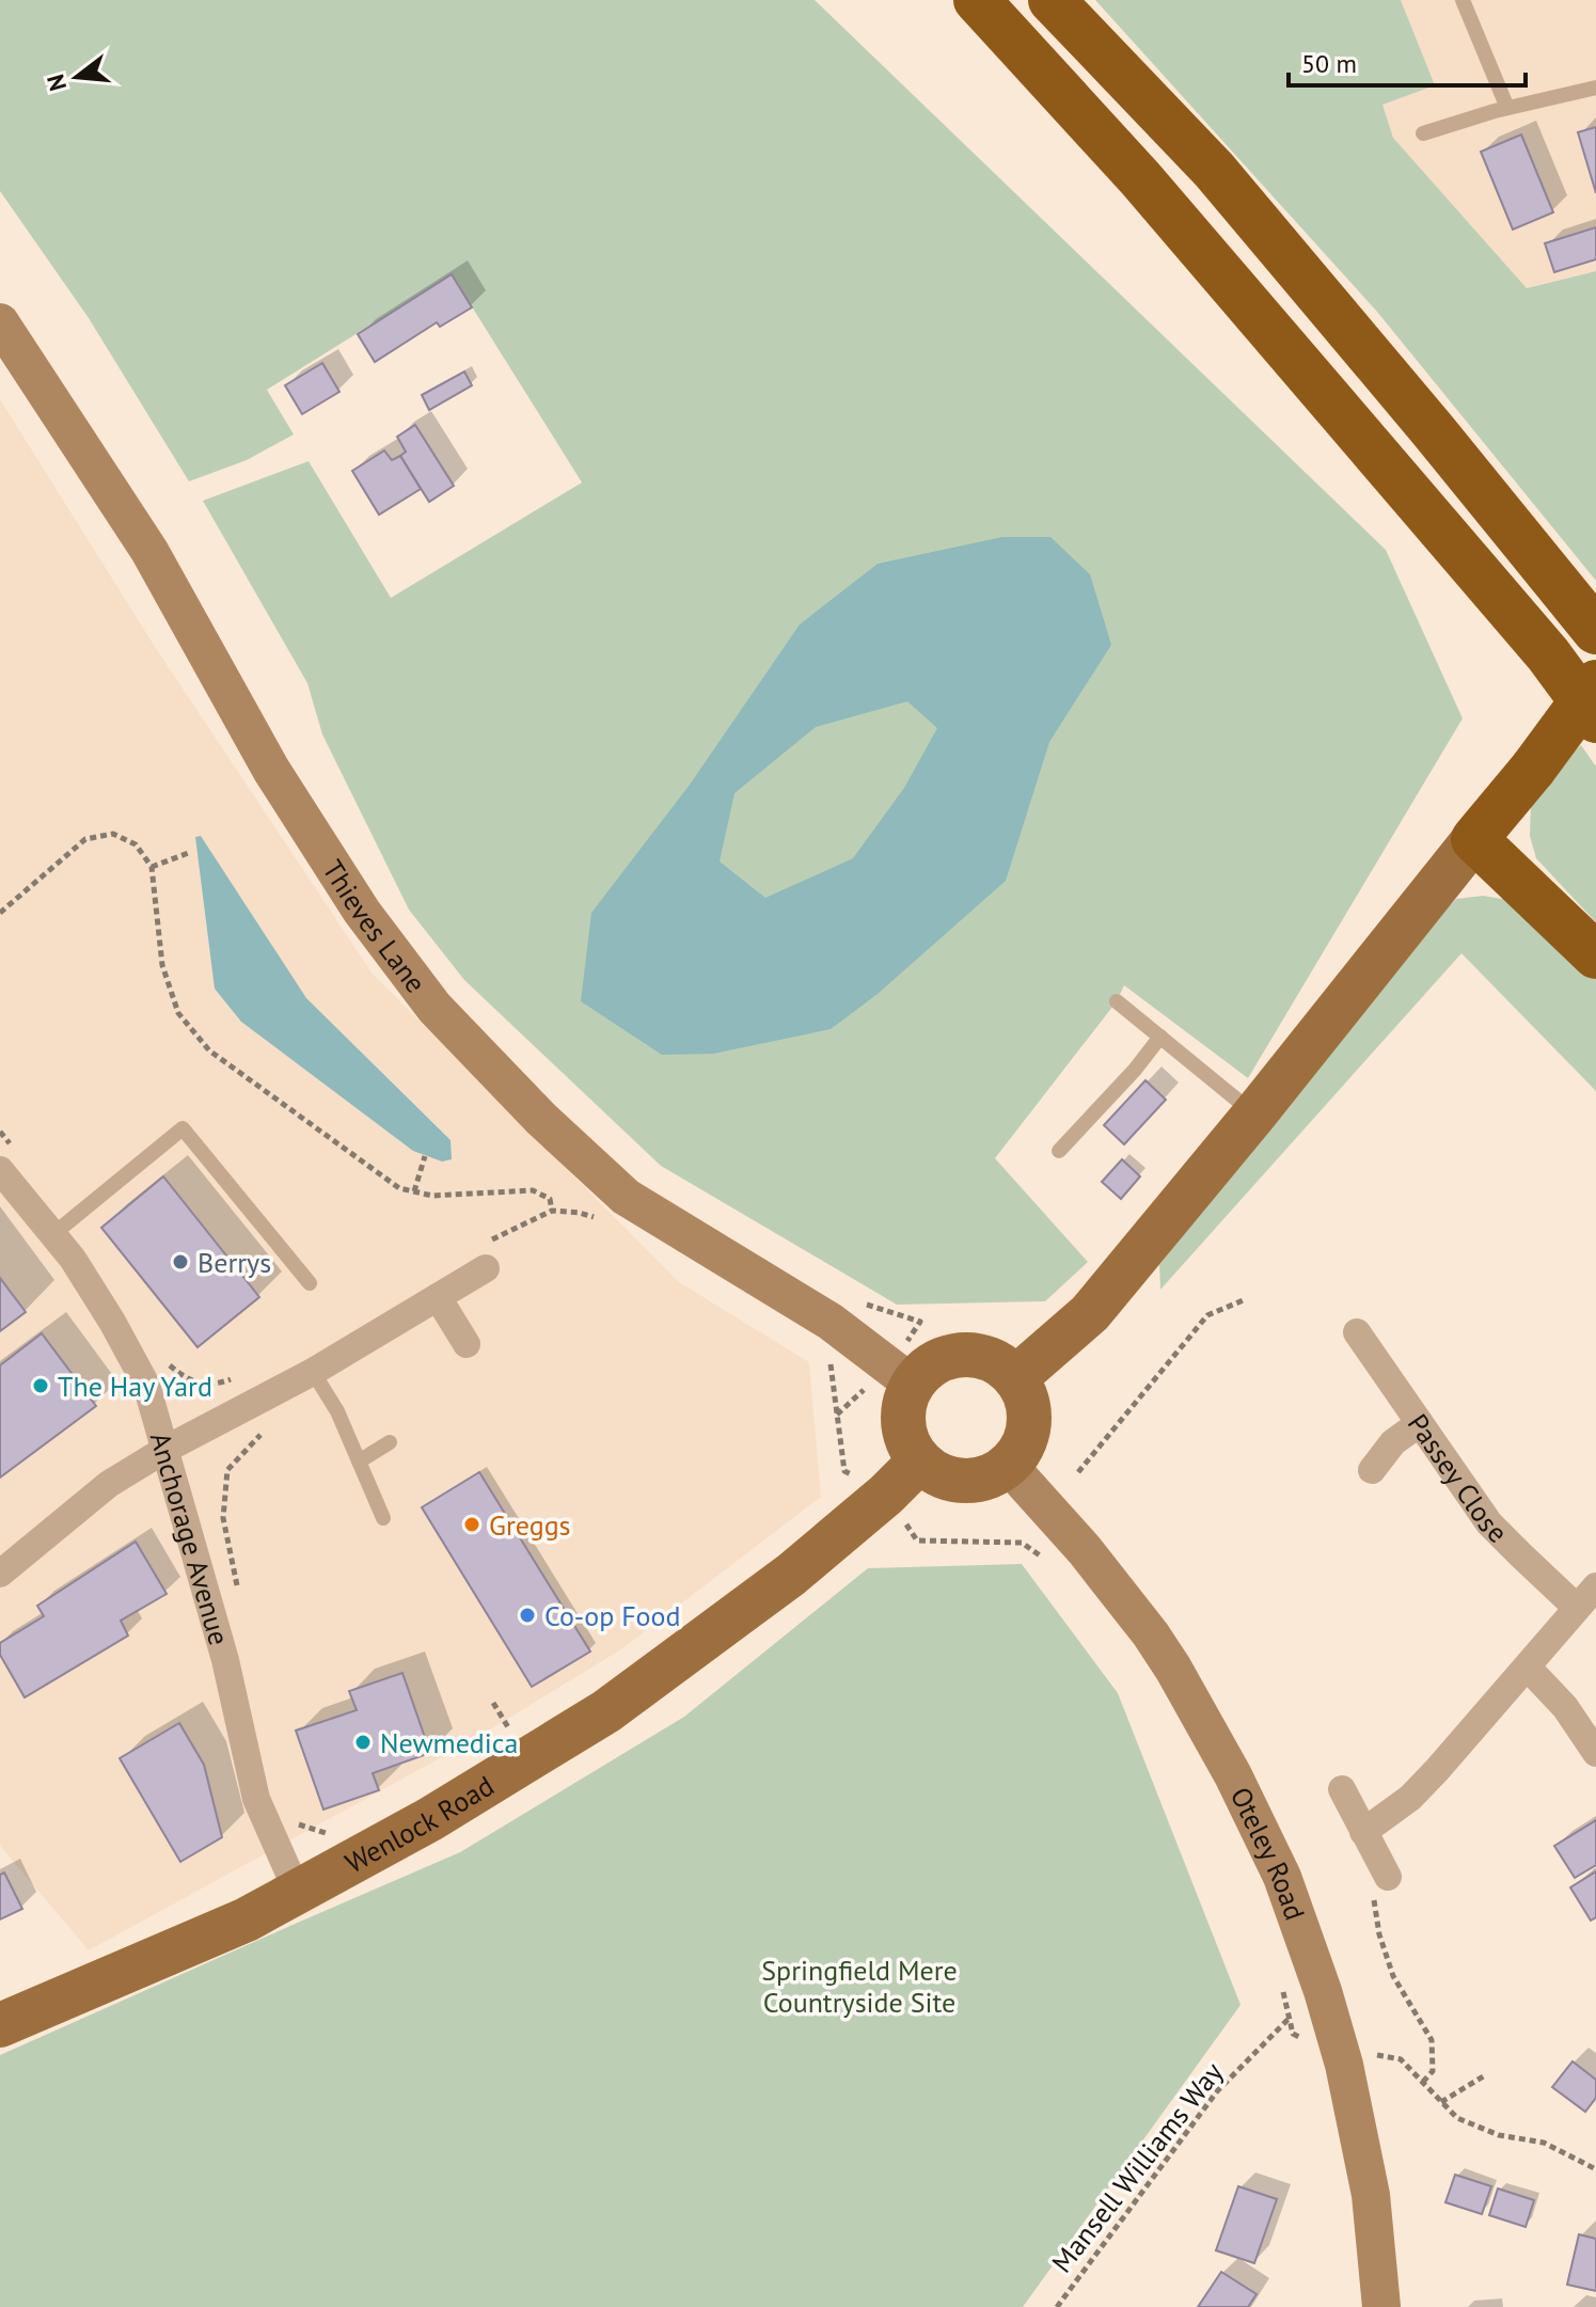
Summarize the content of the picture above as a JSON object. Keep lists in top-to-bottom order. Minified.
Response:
{"streets":{"main road":["Thieves Lane","Wenlock Road","Oteley Road"],"street":["Passey Close","Anchorage Avenue"],"path":["Mansell Williams Way"]},"crossings":[["Thieves Lane","Wenlock Road"],["Thieves Lane","Oteley Road"],["Anchorage Avenue","Wenlock Road"],["Wenlock Road","Oteley Road"]],"parks":["Springfield Mere Countryside Site"],"places":["Berrys","The Hay Yard","Greggs","Co-op Food","Newmedica"],"scale_bar":"50 m","north":"left"}
